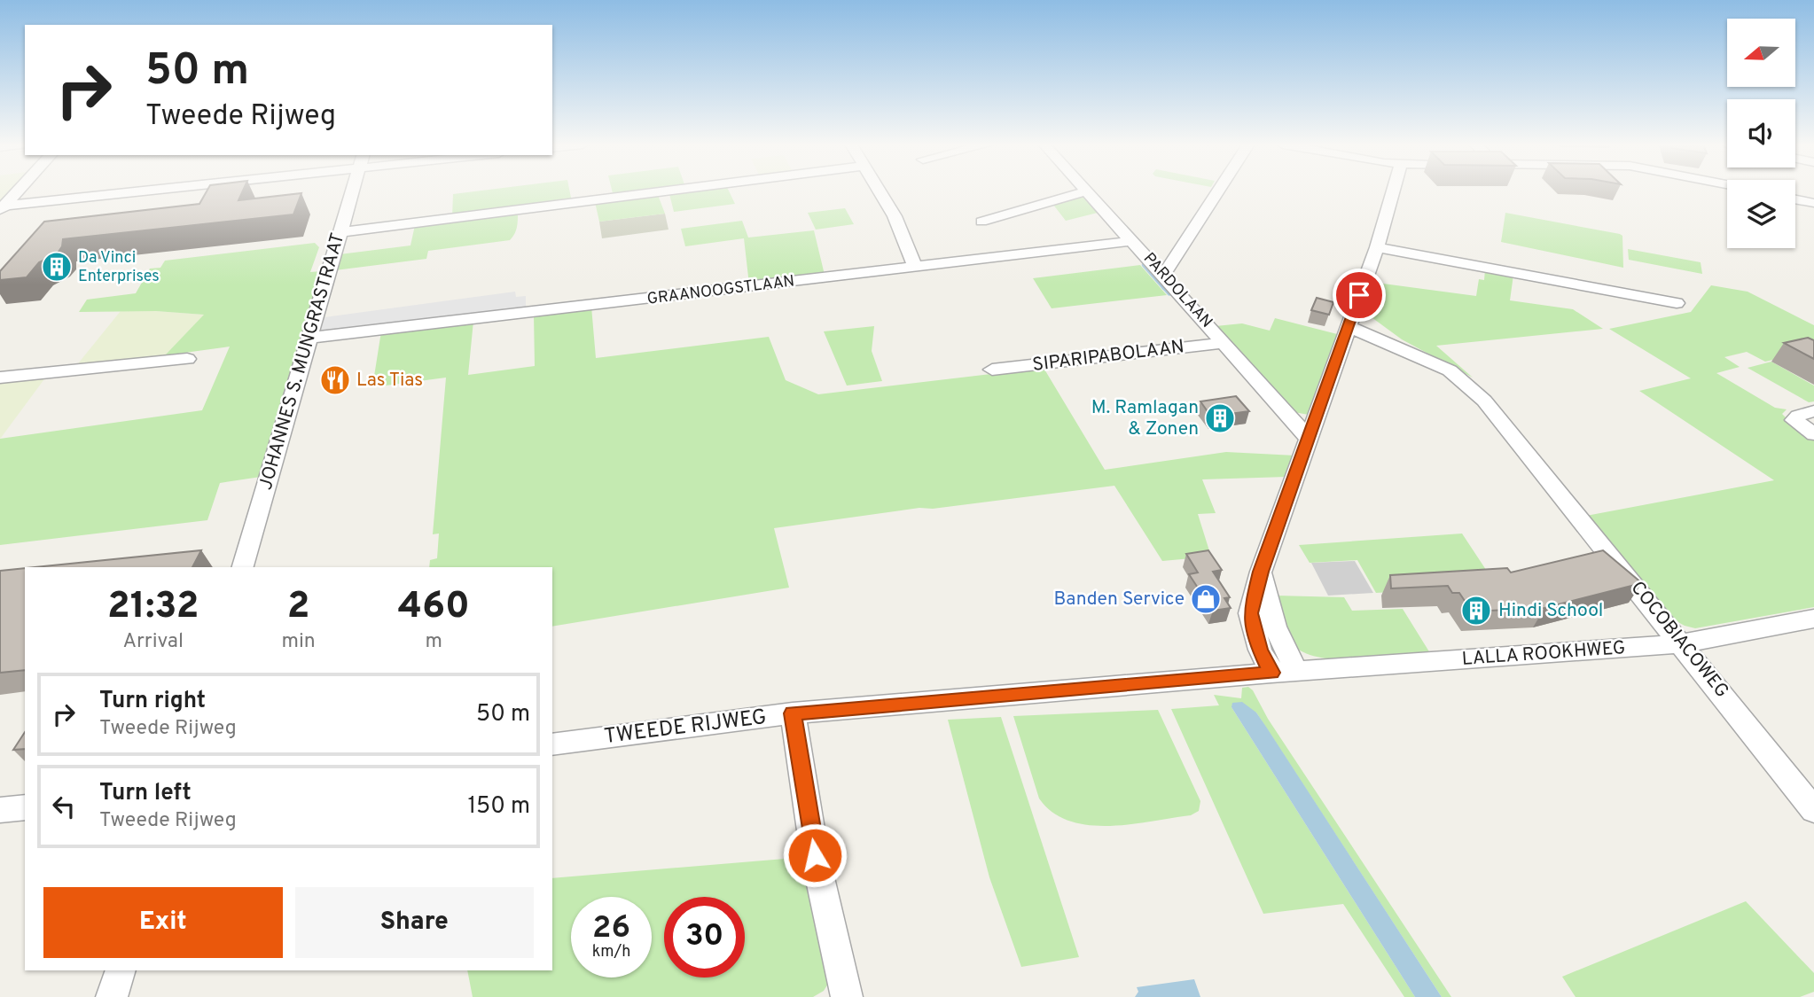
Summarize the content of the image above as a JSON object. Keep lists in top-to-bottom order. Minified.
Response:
{"streets":{"street":["GRAANOOGSTLAAN","PARDOLAAN","SIPARIPABOLAAN","JOHANNES S. MUNGRASTRAAT","COCOBIACOWEG","LALLA ROOKHWEG","TWEEDE RIJWEG"]},"crossings":[["GRAANOOGSTLAAN","PARDOLAAN"],["GRAANOOGSTLAAN","JOHANNES S. MUNGRASTRAAT"],["PARDOLAAN","SIPARIPABOLAAN"],["COCOBIACOWEG","LALLA ROOKHWEG"],["LALLA ROOKHWEG","TWEEDE RIJWEG"]],"places":{"building":["Da Vinci Enterprises","M. Ramlagan & Zonen","Hindi School"],"restaurant":["Las Tias"],"shop":["Banden Service"]},"north":"left","page":{"turn":["50 m","Tweede Rijweg"],"eta":["21:32","Arrival","2","min","460","m"],"list":[{"name":"Turn right","note":"Tweede Rijweg","value":"50 m"},{"name":"Turn left","note":"Tweede Rijweg","value":"150 m"}],"buttons":["Exit","Share"],"speed":"26 km/h","limit":"30"}}
